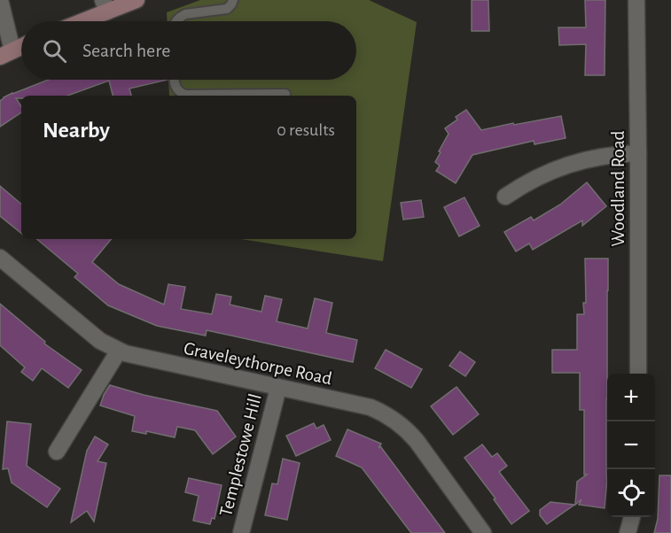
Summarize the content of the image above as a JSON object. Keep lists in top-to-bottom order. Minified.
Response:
{"streets":{"street":["Woodland Road","Graveleythorpe Road","Templestowe Hill"]},"crossings":[["Graveleythorpe Road","Templestowe Hill"]],"page":{"search":"Search here","heading":["Nearby","0 results"],"map_buttons":["+","−"]}}
